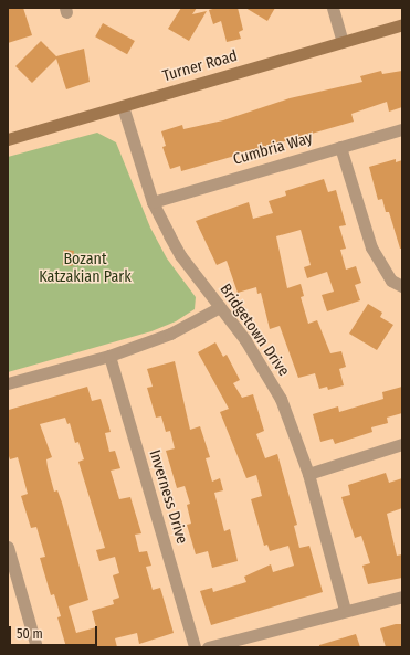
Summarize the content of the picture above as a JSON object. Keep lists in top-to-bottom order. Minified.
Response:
{"streets":{"main road":["Turner Road"],"street":["Cumbria Way","Bridgetown Drive","Inverness Drive"]},"crossings":[["Turner Road","Bridgetown Drive"],["Cumbria Way","Bridgetown Drive"]],"parks":["Bozant Katzakian Park"],"scale_bar":"50 m"}
